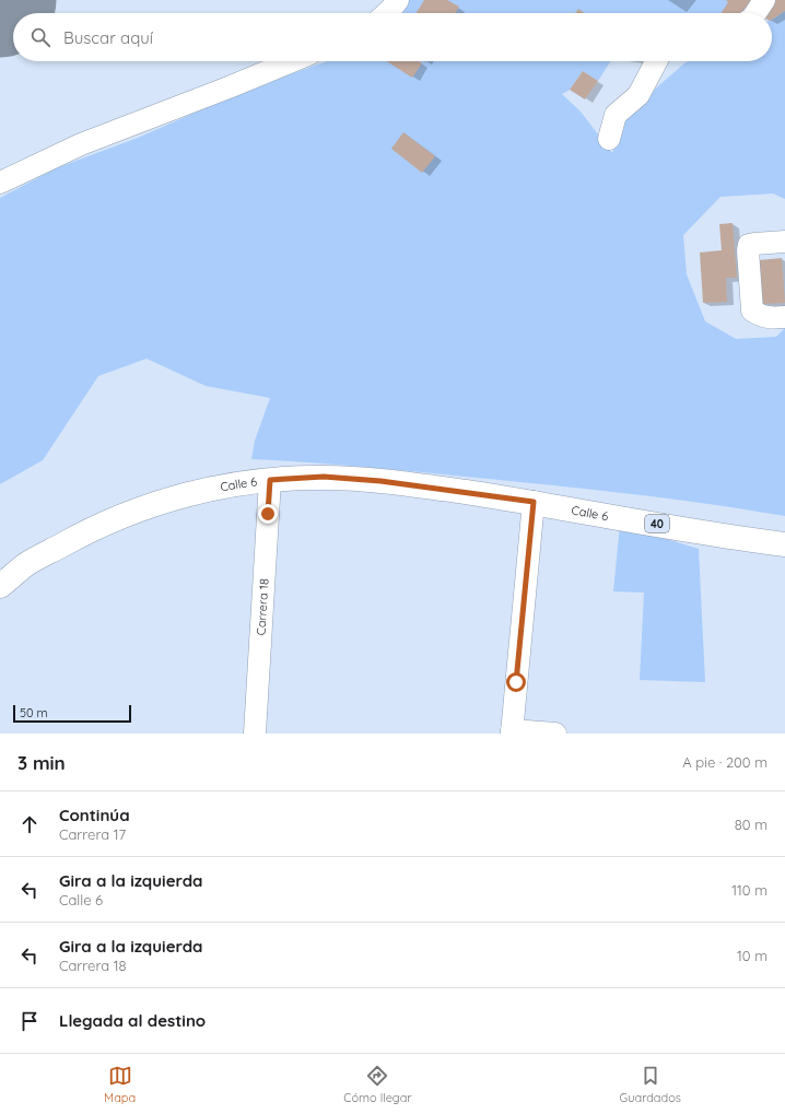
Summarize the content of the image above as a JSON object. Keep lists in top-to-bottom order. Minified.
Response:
{"streets":{"main road":["Calle 6","40"],"street":["Carrera 18"]},"crossings":[["Calle 6","Carrera 18"]],"scale_bar":"50 m","page":{"search":"Buscar aquí","scale":"50 m","heading":["3 min","A pie · 200 m"],"list":[["Continúa","Carrera 17","80 m"],["Gira a la izquierda","Calle 6","110 m"],["Gira a la izquierda","Carrera 18","10 m"],"Llegada al destino"],"nav":["Mapa","Cómo llegar","Guardados"]}}
